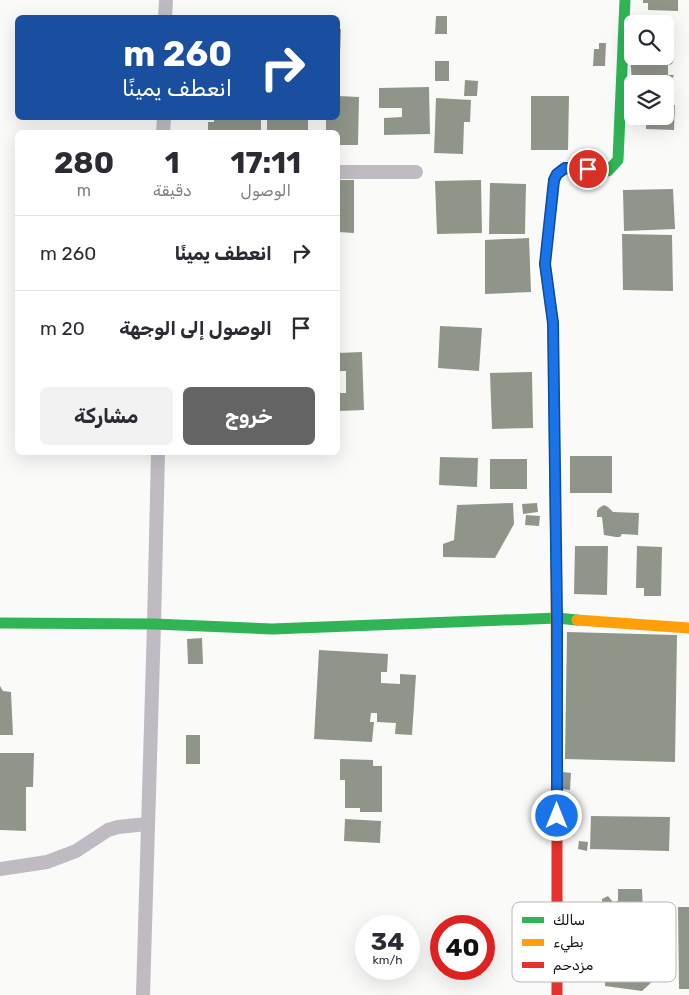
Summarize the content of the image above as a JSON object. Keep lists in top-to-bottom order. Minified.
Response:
{"legend":["سالك","بطيء","مزدحم"],"page":{"turn":["260 m","انعطف يمينًا"],"eta":["17:11","الوصول","1","دقيقة","280","m"],"list":[{"name":"انعطف يمينًا","value":"260 m"},{"name":"الوصول إلى الوجهة","value":"20 m"}],"buttons":["خروج","مشاركة"],"speed":"34 km/h","limit":"40"}}
